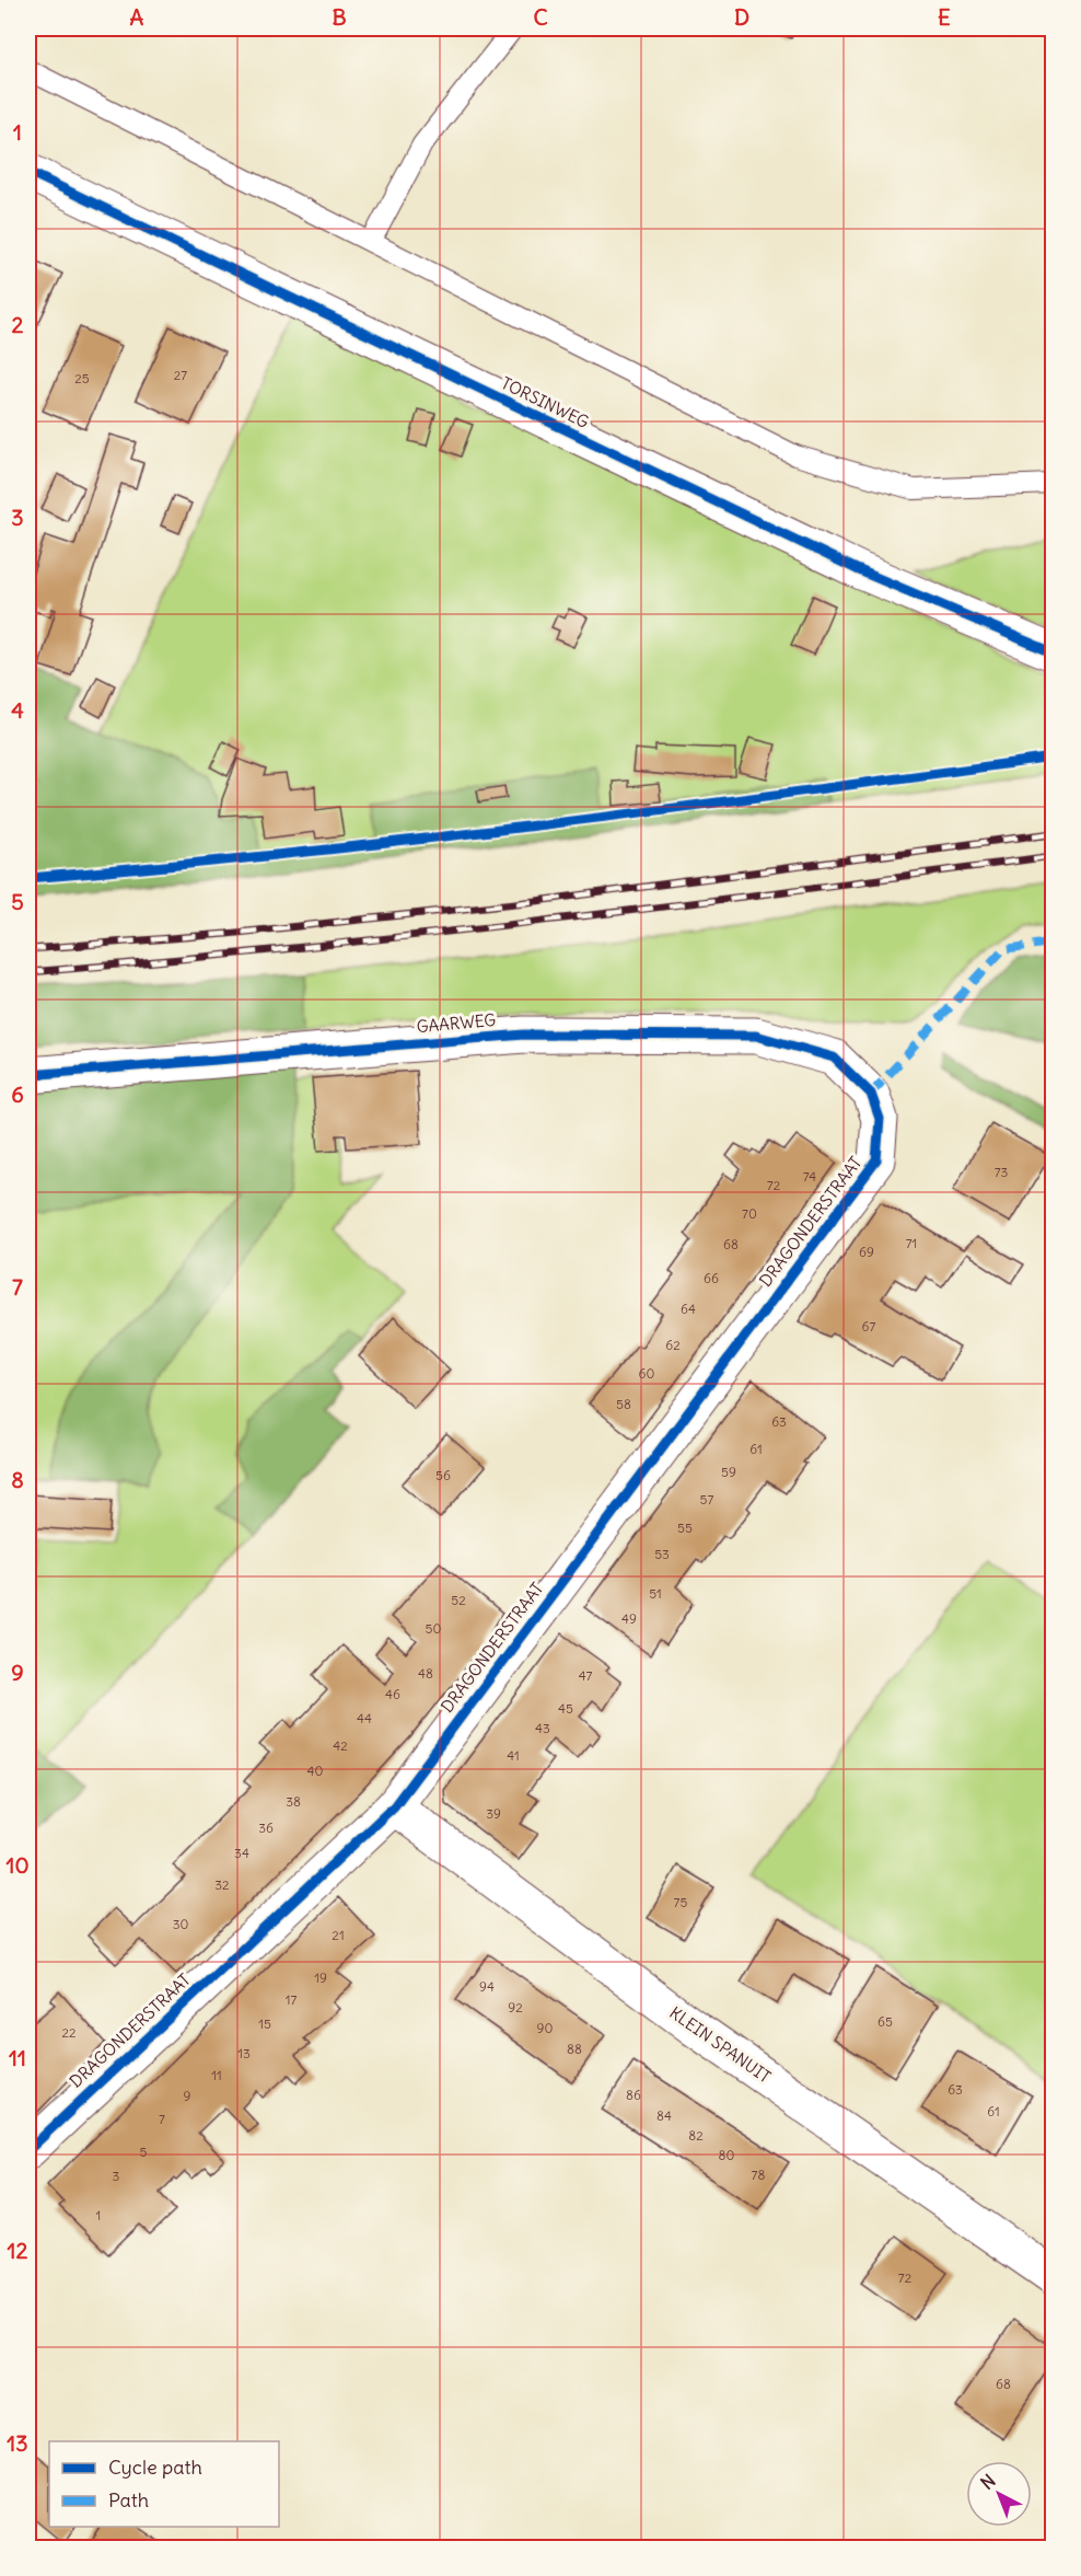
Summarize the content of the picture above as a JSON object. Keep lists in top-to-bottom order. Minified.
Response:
{"streets":{"street":["TORSINWEG","GAARWEG","DRAGONDERSTRAAT","KLEIN SPANUIT"]},"crossings":[["GAARWEG","DRAGONDERSTRAAT"],["DRAGONDERSTRAAT","KLEIN SPANUIT"]],"house_numbers":["27","25","73","74","72","70","71","68","69","66","64","67","62","60","58","63","61","59","56","57","55","53","51","52","49","50","48","47","46","45","44","43","42","41","40","38","39","36","34","32","75","30","21","19","94","17","92","65","15","90","22","88","13","11","63","86","9","61","84","7","82","5","80","78","3","1","72","68"],"legend":["Cycle path","Path"],"north":"top left","grid":{"columns":["A","B","C","D","E"],"rows":["1","2","3","4","5","6","7","8","9","10","11","12","13"]}}
